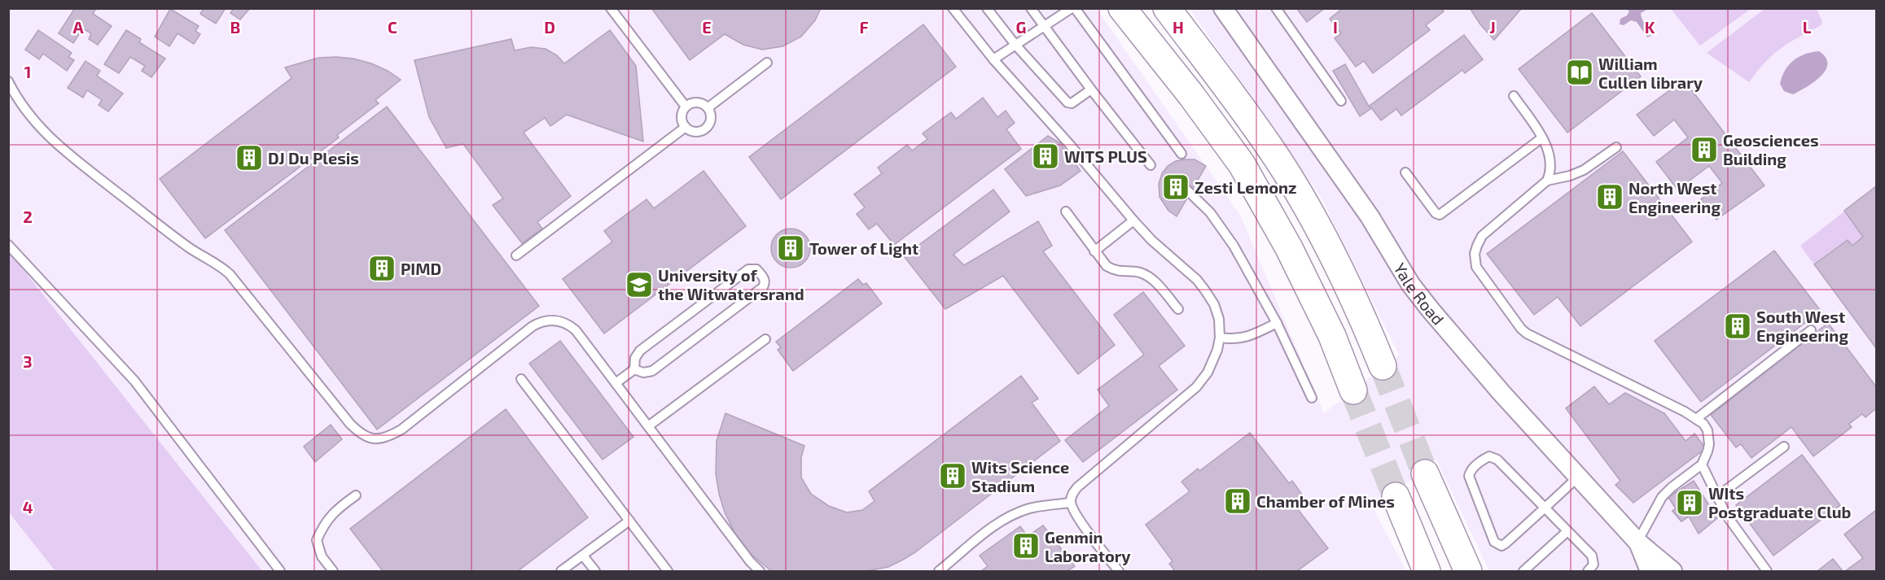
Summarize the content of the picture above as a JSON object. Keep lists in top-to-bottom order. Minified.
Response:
{"streets":{"street":["Yale Road"]},"places":{"library":["William Cullen library"],"building":["Geosciences Building","WITS PLUS","DJ Du Plesis","Zesti Lemonz","North West Engineering","Tower of Light","PIMD","South West Engineering","Wits Science Stadium","Chamber of Mines","WIts Postgraduate Club","Genmin Laboratory"],"school or university":["University of the Witwatersrand"]},"grid":{"columns":["A","B","C","D","E","F","G","H","I","J","K","L"],"rows":["1","2","3","4"]}}
